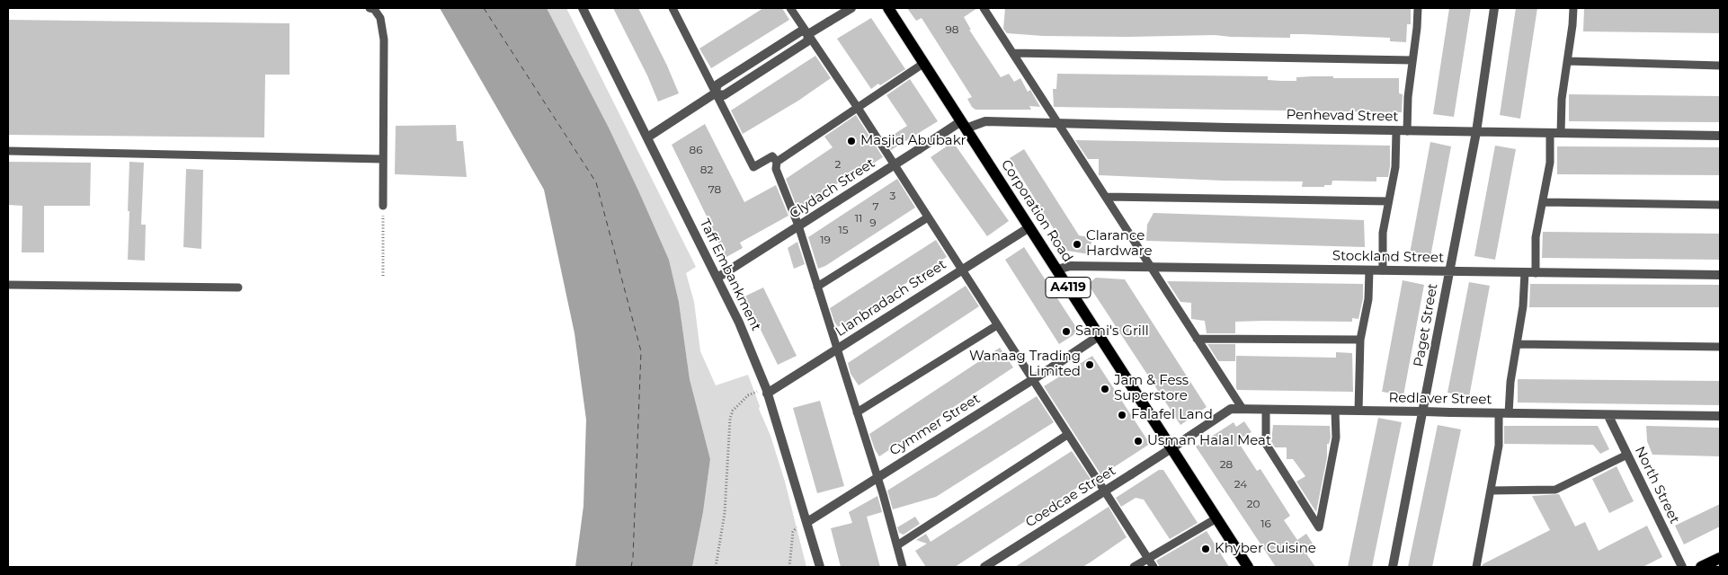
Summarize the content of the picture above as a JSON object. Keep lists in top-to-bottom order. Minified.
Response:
{"streets":{"main road":["Corporation Road","A4119"],"street":["Penhevad Street","Clydach Street","Stockland Street","Taff Embankment","Llanbradach Street","Paget Street","Redlaver Street","Cymmer Street","North Street","Coedcae Street"]},"crossings":[["Penhevad Street","Clydach Street"],["Penhevad Street","Corporation Road"],["Penhevad Street","Paget Street"],["Clydach Street","Corporation Road"],["Clydach Street","Taff Embankment"],["Corporation Road","Stockland Street"],["Corporation Road","Llanbradach Street"],["Corporation Road","Redlaver Street"],["Corporation Road","Cymmer Street"],["Corporation Road","Coedcae Street"],["Stockland Street","Paget Street"],["Taff Embankment","Llanbradach Street"],["Taff Embankment","Cymmer Street"],["Paget Street","Redlaver Street"],["Redlaver Street","North Street"],["Redlaver Street","Coedcae Street"]],"places":["Masjid Abubakr","Clarance Hardware","Sami's Grill","Wanaag Trading Limited","Jam & Fess Superstore","Falafel Land","Usman Halal Meat","Khyber Cuisine"],"house_numbers":["98","86","2","82","78","3","7","11","9","15","19","28","24","20","16"]}
